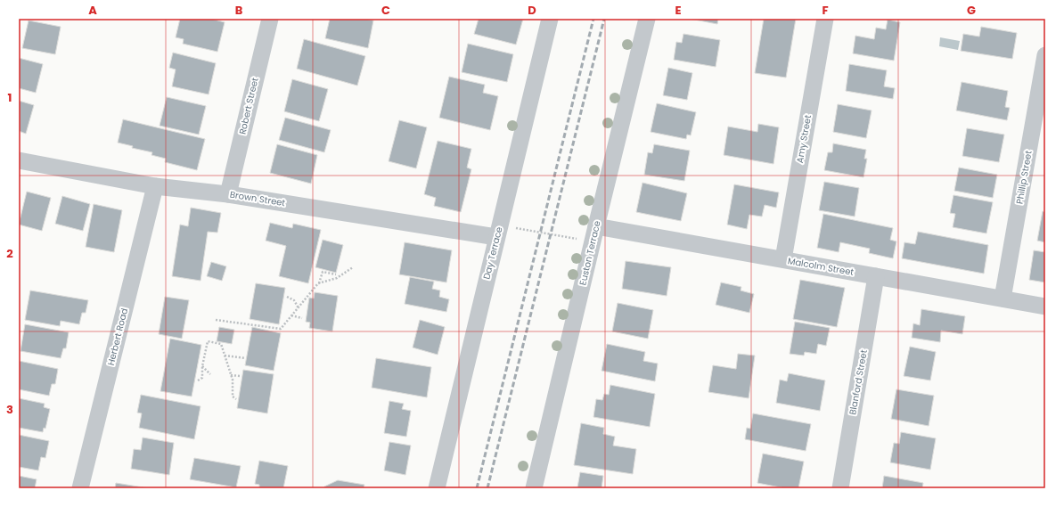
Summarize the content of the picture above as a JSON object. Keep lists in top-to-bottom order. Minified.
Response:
{"streets":{"street":["Robert Street","Amy Street","Phillip Street","Brown Street","Day Terrace","Euston Terrace","Malcolm Street","Herbert Road","Blanford Street"]},"crossings":[["Robert Street","Brown Street"],["Amy Street","Malcolm Street"],["Phillip Street","Malcolm Street"],["Brown Street","Day Terrace"],["Brown Street","Herbert Road"],["Euston Terrace","Malcolm Street"],["Malcolm Street","Blanford Street"]],"grid":{"columns":["A","B","C","D","E","F","G"],"rows":["1","2","3"]}}
